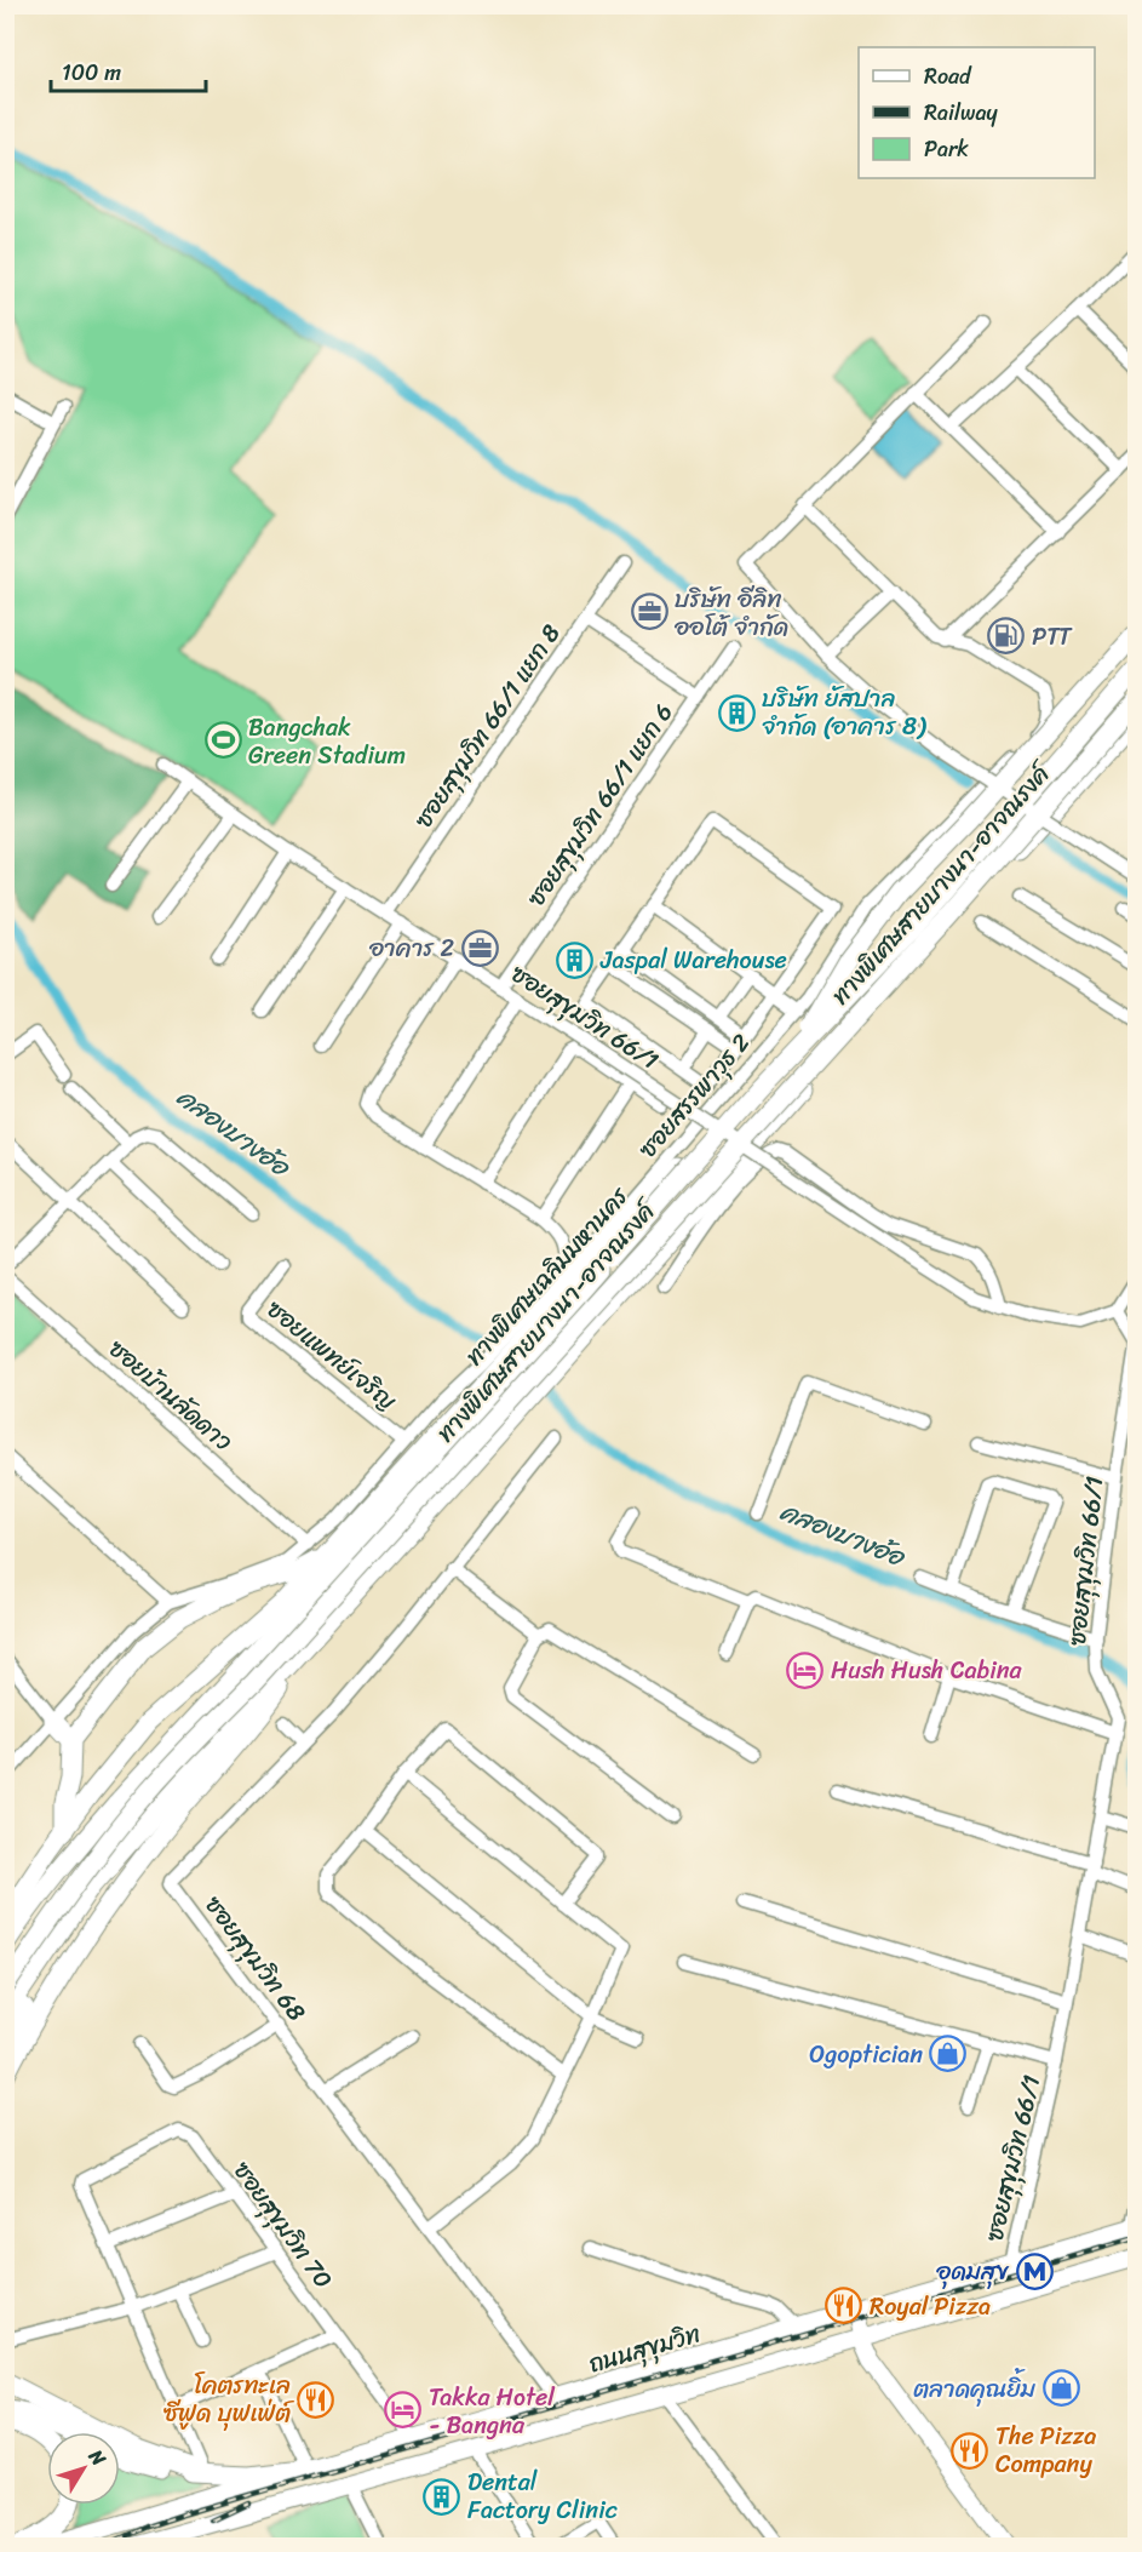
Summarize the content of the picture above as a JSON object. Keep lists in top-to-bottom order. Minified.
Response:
{"streets":{"highway":["ทางพิเศษสายบางนา-อาจณรงค์","ทางพิเศษเฉลิมมหานคร"],"main road":["ถนนสุขุมวิท"],"street":["ซอยสุขุมวิท 66/1 แยก 8","ซอยสุขุมวิท 66/1 แยก 6","ซอยสุขุมวิท 66/1","ซอยสรรพาวุธ 2","ซอยแพทย์เจริญ","ซอยบ้านลัดดาว","ซอยสุขุมวิท 68","ซอยสุขุมวิท 70"]},"crossings":[["ซอยสุขุมวิท 66/1 แยก 8","ซอยสุขุมวิท 66/1"],["ซอยสุขุมวิท 66/1 แยก 6","ซอยสุขุมวิท 66/1"],["ซอยสุขุมวิท 66/1","ถนนสุขุมวิท"],["ซอยสรรพาวุธ 2","ซอยแพทย์เจริญ"],["ซอยสรรพาวุธ 2","ซอยบ้านลัดดาว"],["ซอยสุขุมวิท 68","ถนนสุขุมวิท"],["ซอยสุขุมวิท 70","ถนนสุขุมวิท"]],"water":["คลองบางอ้อ"],"places":{"office":["บริษัท อีลิท ออโต้ จำกัด","อาคาร 2"],"fuel station":["PTT"],"building":["บริษัท ยัสปาล จำกัด (อาคาร 8)","Jaspal Warehouse","Dental Factory Clinic"],"sports":["Bangchak Green Stadium"],"hotel":["Hush Hush Cabina","Takka Hotel - Bangna"],"shop":["Ogoptician","ตลาดคุณยิ้ม"],"metro station":["อุดมสุข"],"restaurant":["Royal Pizza","โคตรทะเล ซีฟูด บุฟเฟ่ต์","The Pizza Company"]},"legend":["Road","Railway","Park"],"scale_bar":"100 m","north":"top right"}
